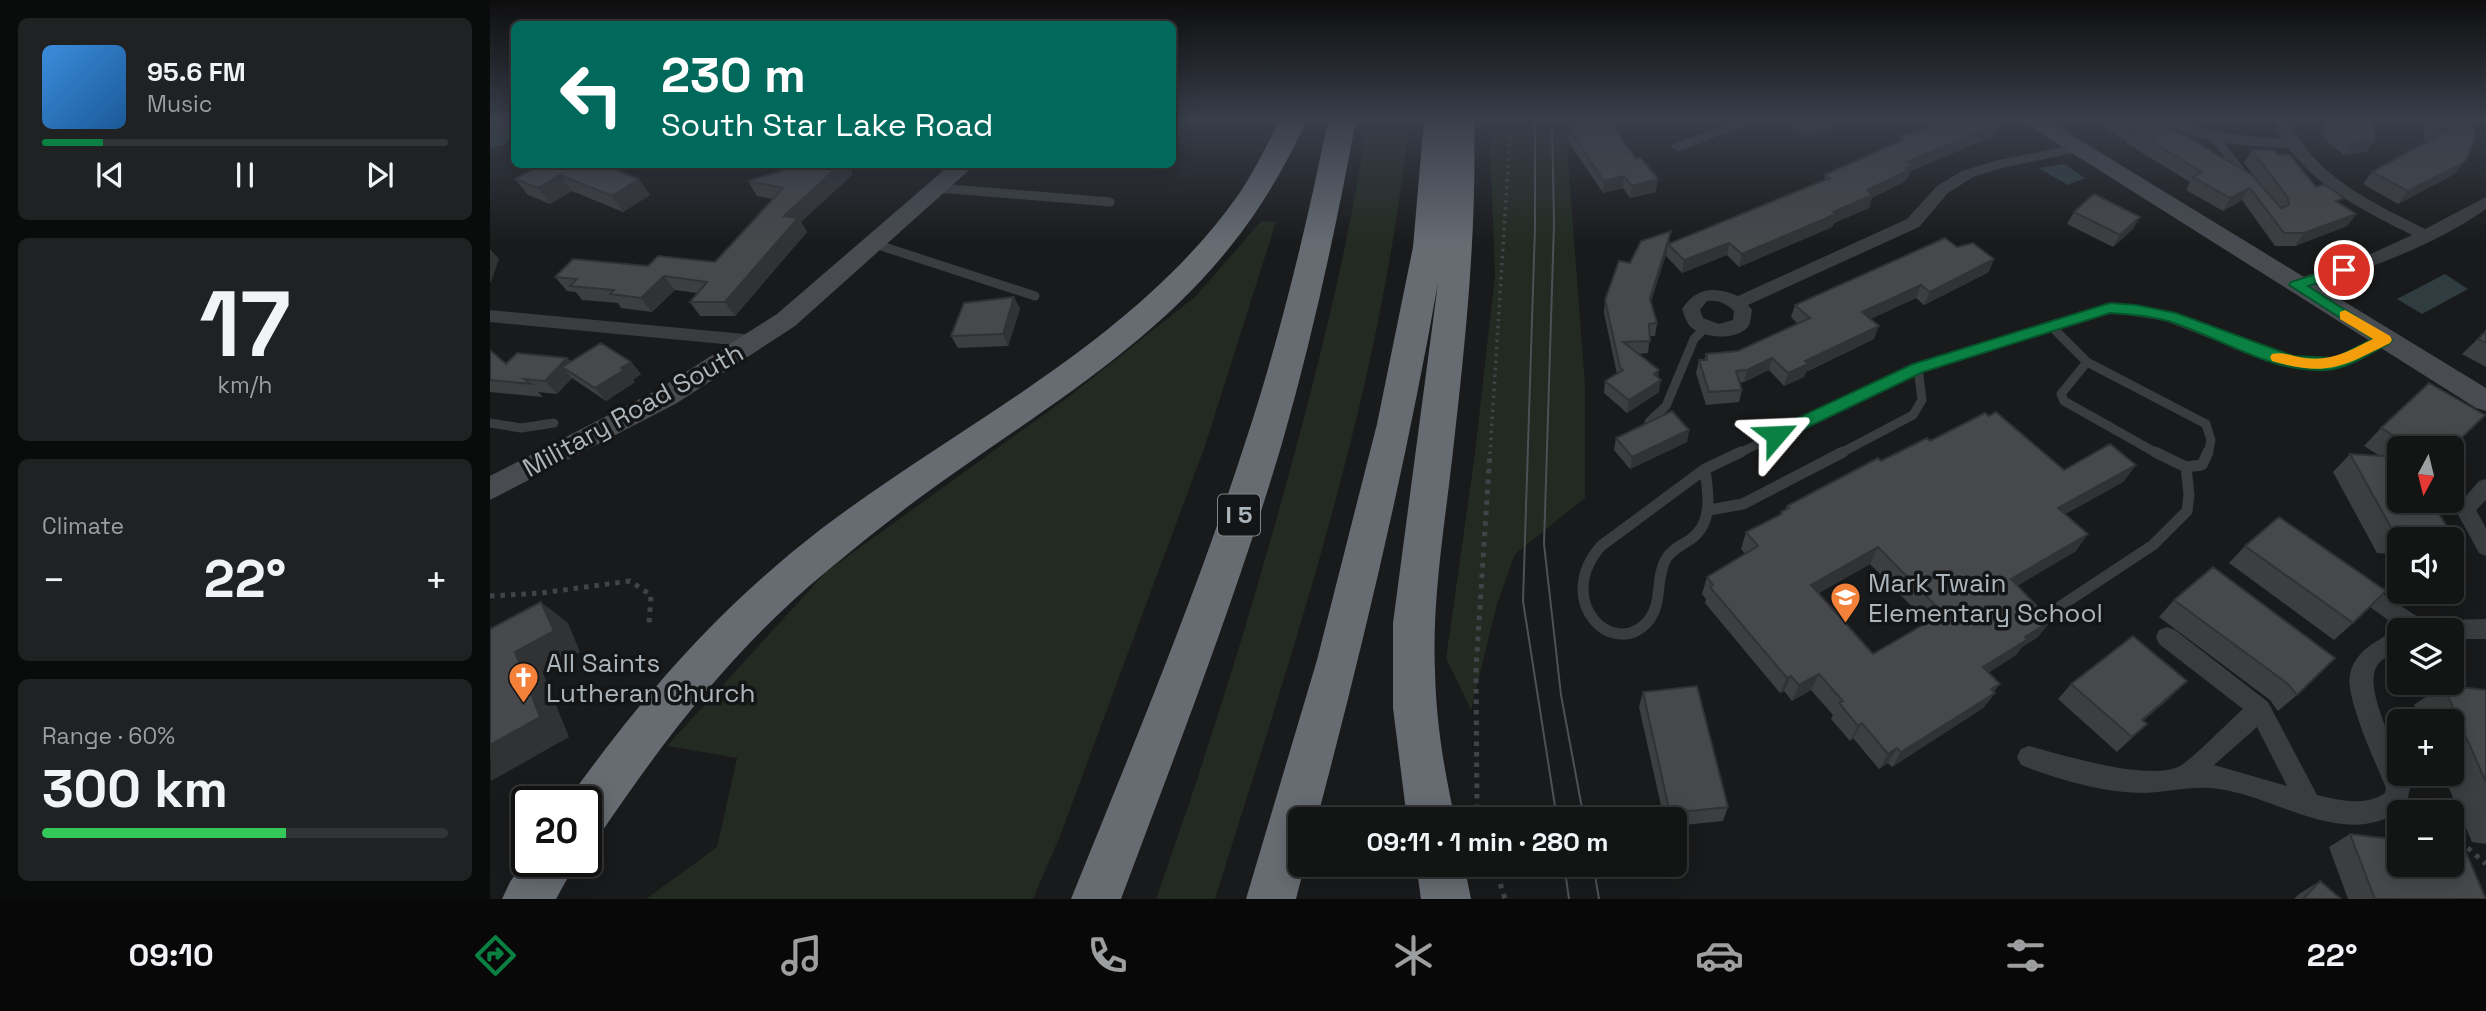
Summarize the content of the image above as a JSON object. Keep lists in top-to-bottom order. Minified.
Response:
{"streets":{"highway":["I 5"],"main road":["Military Road South"]},"places":{"school or university":["Mark Twain Elementary School"],"church":["All Saints Lutheran Church"]},"north":"bottom","page":{"turn":["230 m","South Star Lake Road"],"song":["95.6 FM","Music"],"tile":[["17","km/h"],"Climate",["Range · 60%","300 km"]],"map_buttons":["+","−"],"heat":["−","22°","+"],"limit":"20","trip":"09:11 · 1 min · 280 m","tabs":["09:10","22°"]}}
